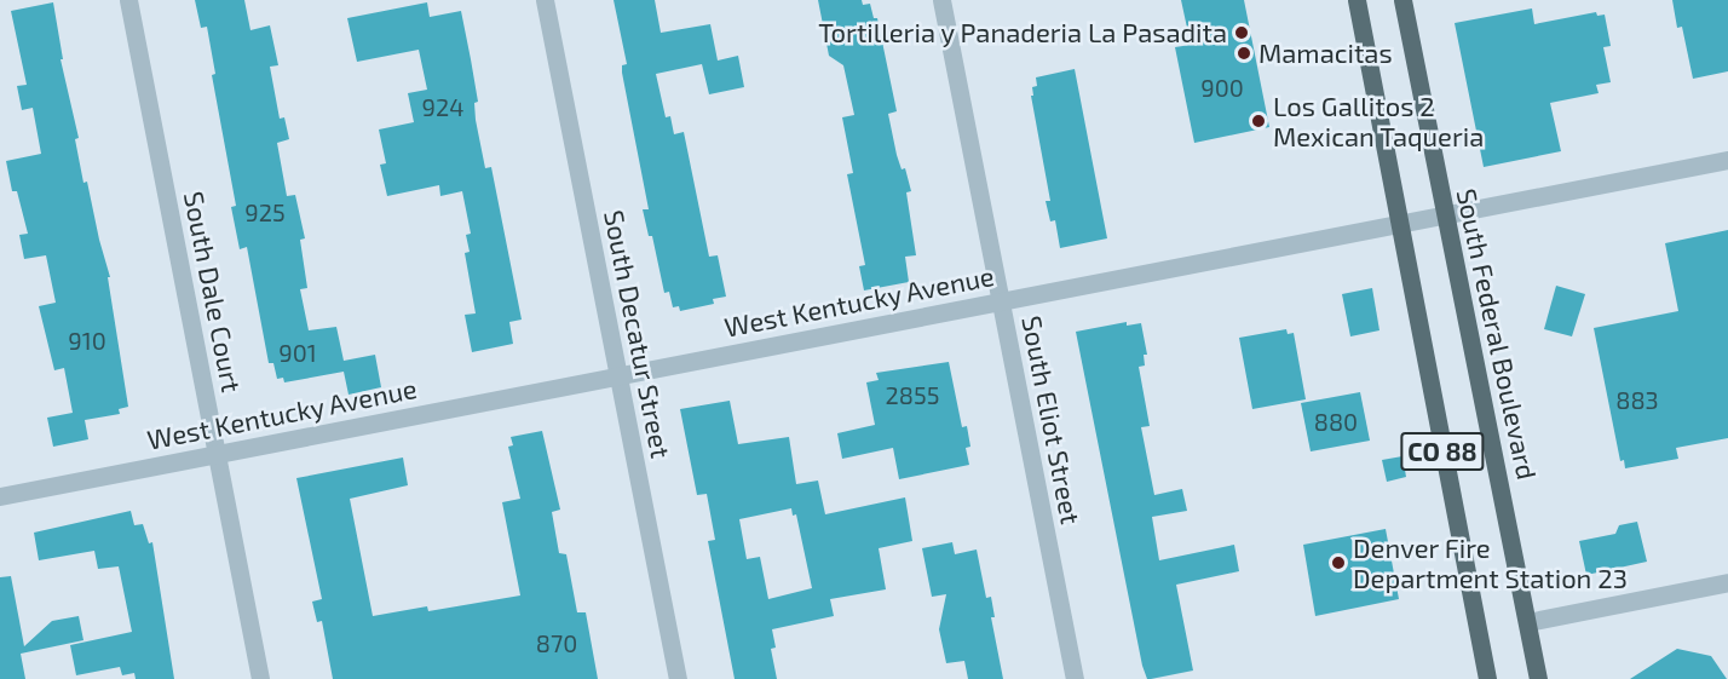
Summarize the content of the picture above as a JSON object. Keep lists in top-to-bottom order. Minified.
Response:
{"streets":{"main road":["South Federal Boulevard","CO 88"],"street":["South Dale Court","West Kentucky Avenue","South Decatur Street","South Eliot Street"]},"crossings":[["South Dale Court","West Kentucky Avenue"],["West Kentucky Avenue","South Decatur Street"],["West Kentucky Avenue","South Federal Boulevard"],["West Kentucky Avenue","South Eliot Street"],["West Kentucky Avenue","CO 88"]],"places":["Tortilleria y Panaderia La Pasadita","Mamacitas","Los Gallitos 2 Mexican Taqueria","Denver Fire Department Station 23"],"house_numbers":["900","924","925","910","901","2855","883","880","870"]}
